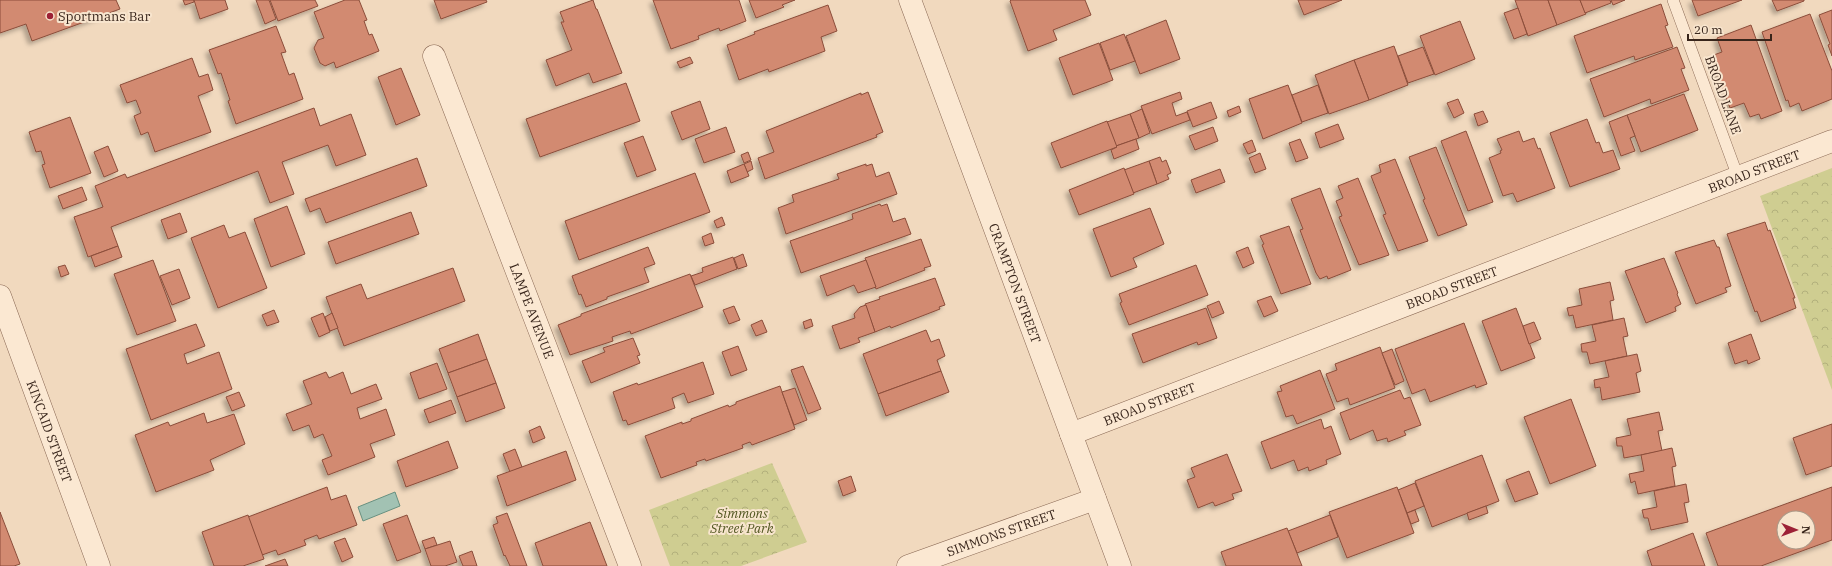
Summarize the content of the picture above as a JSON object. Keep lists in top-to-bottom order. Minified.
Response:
{"streets":{"street":["BROAD STREET","CRAMPTON STREET","LAMPE AVENUE","KINCAID STREET","SIMMONS STREET"],"lane":["BROAD LANE"]},"crossings":[["BROAD LANE","BROAD STREET"],["BROAD STREET","CRAMPTON STREET"],["CRAMPTON STREET","SIMMONS STREET"]],"parks":["Simmons Street Park"],"places":["Sportmans Bar"],"scale_bar":"20 m","north":"right"}
